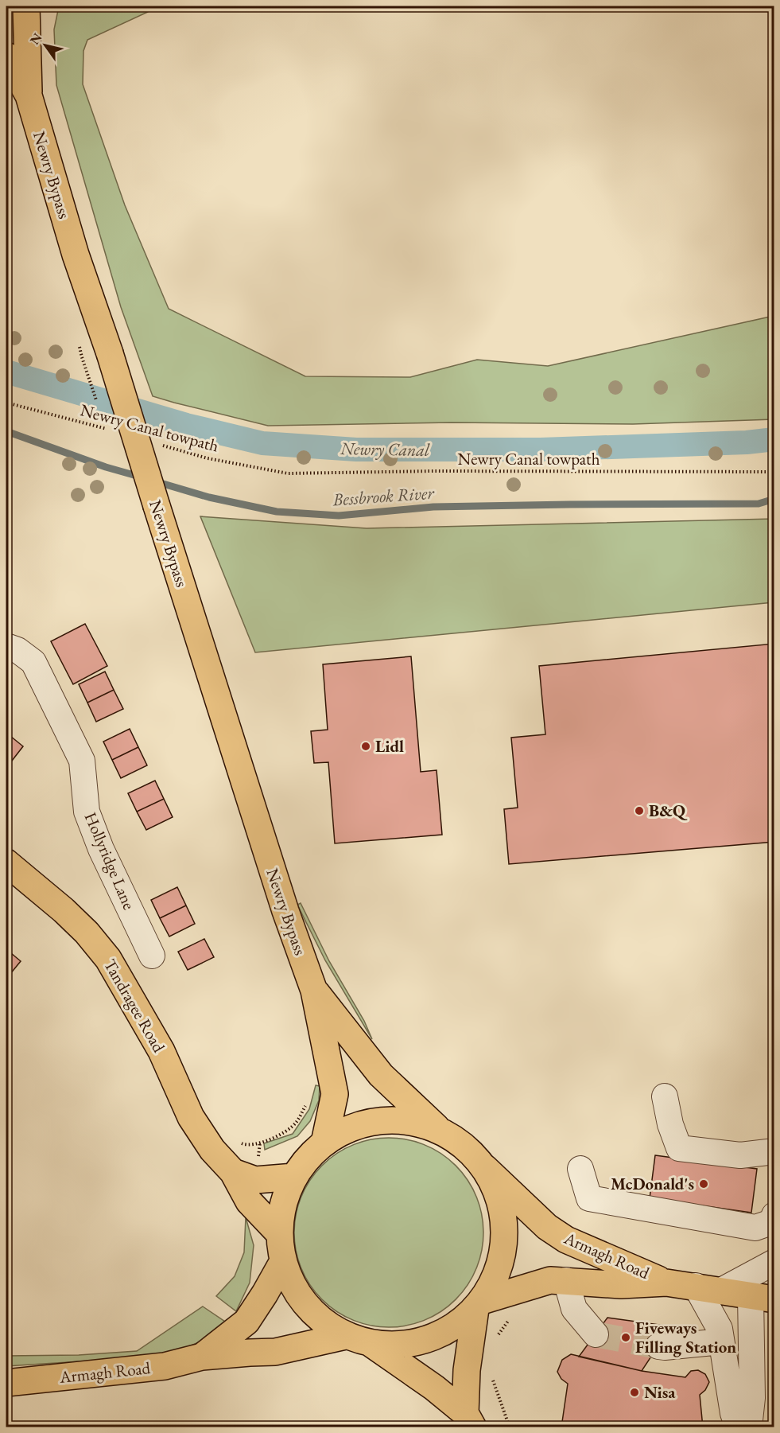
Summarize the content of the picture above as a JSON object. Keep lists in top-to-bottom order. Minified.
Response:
{"streets":{"main road":["Newry Bypass","Tandragee Road","Armagh Road"],"street":["Hollyridge Lane"],"path":["Newry Canal towpath"]},"water":["Newry Canal","Bessbrook River"],"places":["Lidl","B&Q","McDonald's","Fiveways Filling Station","Nisa"],"north":"top left"}
